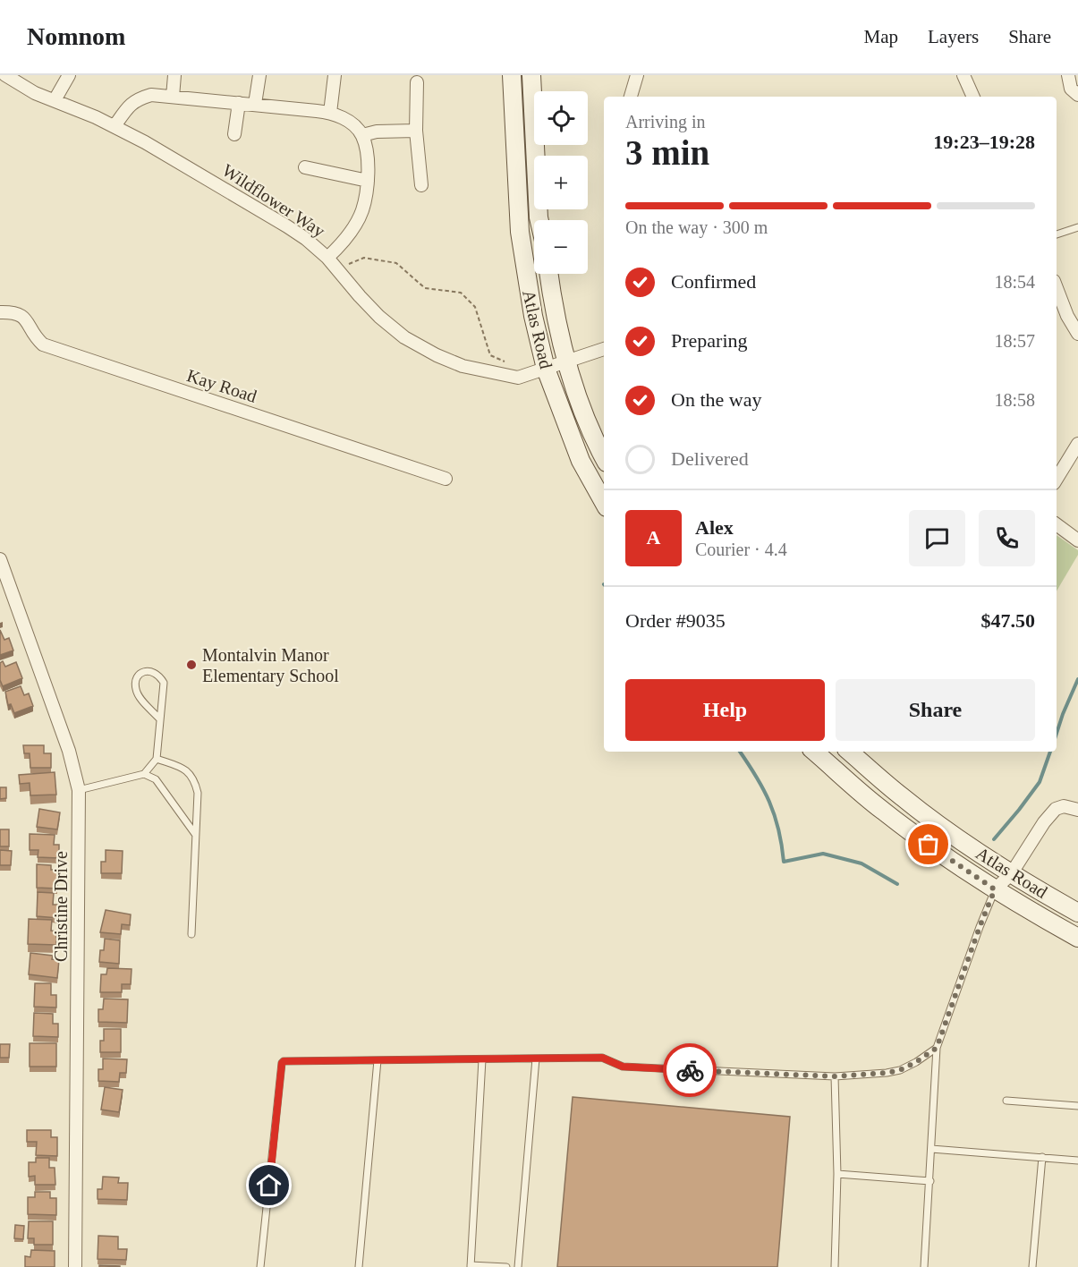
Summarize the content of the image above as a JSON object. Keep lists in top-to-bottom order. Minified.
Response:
{"streets":{"street":["Wildflower Way","Atlas Road","Kay Road","Christine Drive"]},"crossings":[["Wildflower Way","Atlas Road"]],"places":["Montalvin Manor Elementary School"],"page":{"header":"Nomnom","nav":["Map","Layers","Share"],"map_buttons":["+","−"],"heading":["3 min","Arriving in","19:23–19:28"],"panel":["Alex","Courier · 4.4","Order #9035","$47.50"],"bar":"On the way · 300 m","list":[["Confirmed","18:54"],["Preparing","18:57"],["On the way","18:58"],"Delivered"],"round":"A","buttons":["Help","Share"]}}
